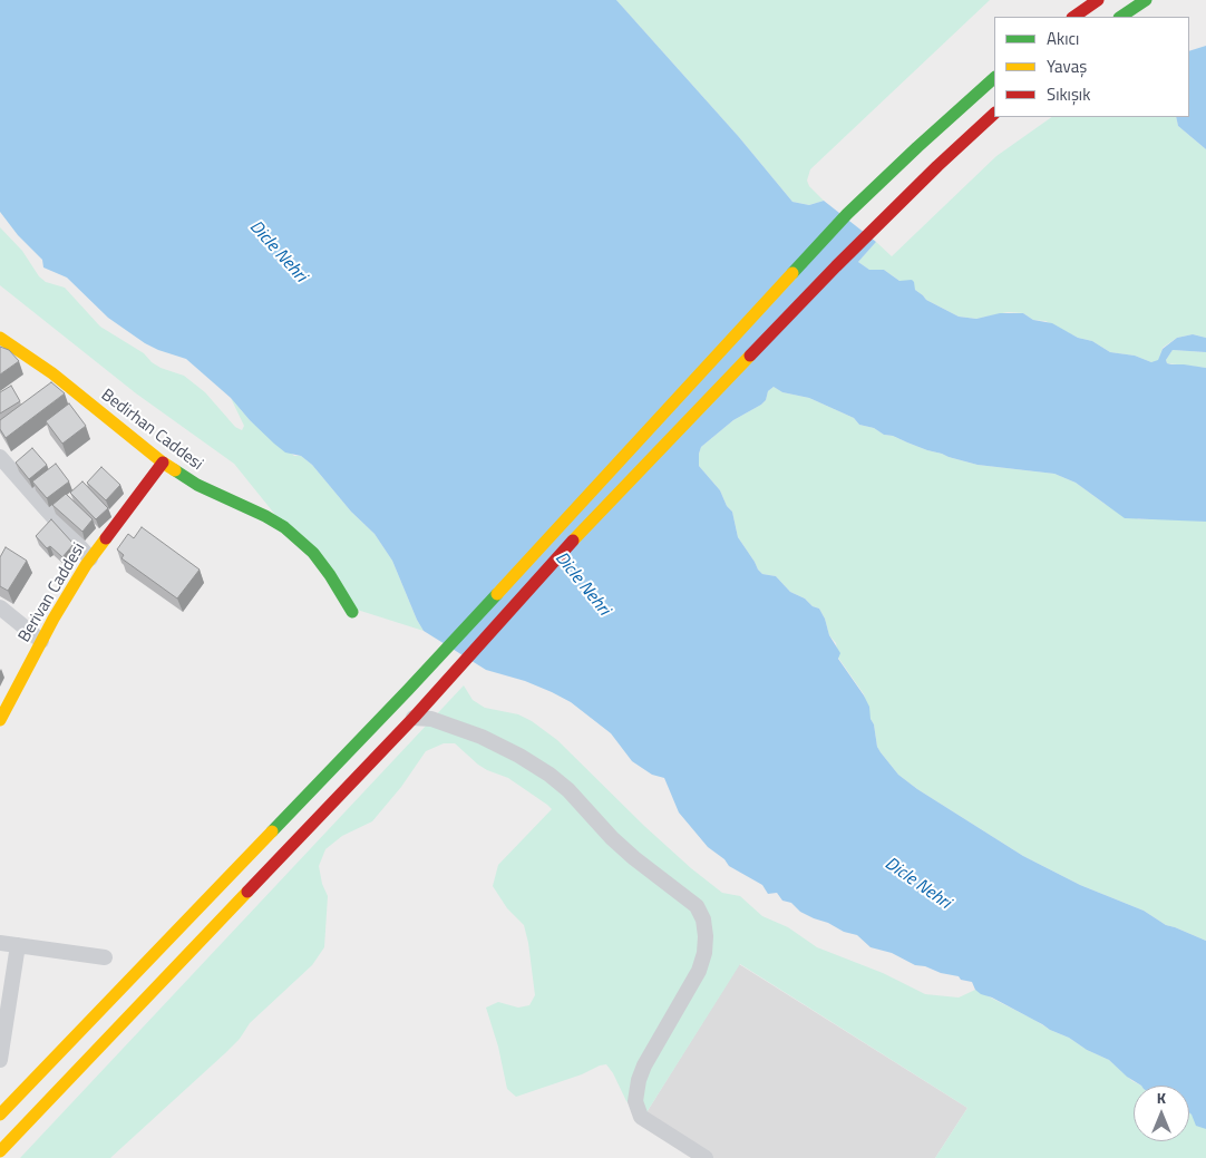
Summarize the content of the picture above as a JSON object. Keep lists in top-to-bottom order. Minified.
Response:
{"streets":{"main road":["Bedirhan Caddesi","Berivan Caddesi"]},"crossings":[["Bedirhan Caddesi","Berivan Caddesi"]],"water":["Dicle Nehri"],"legend":["Akıcı","Yavaş","Sıkışık"],"north":"top"}
